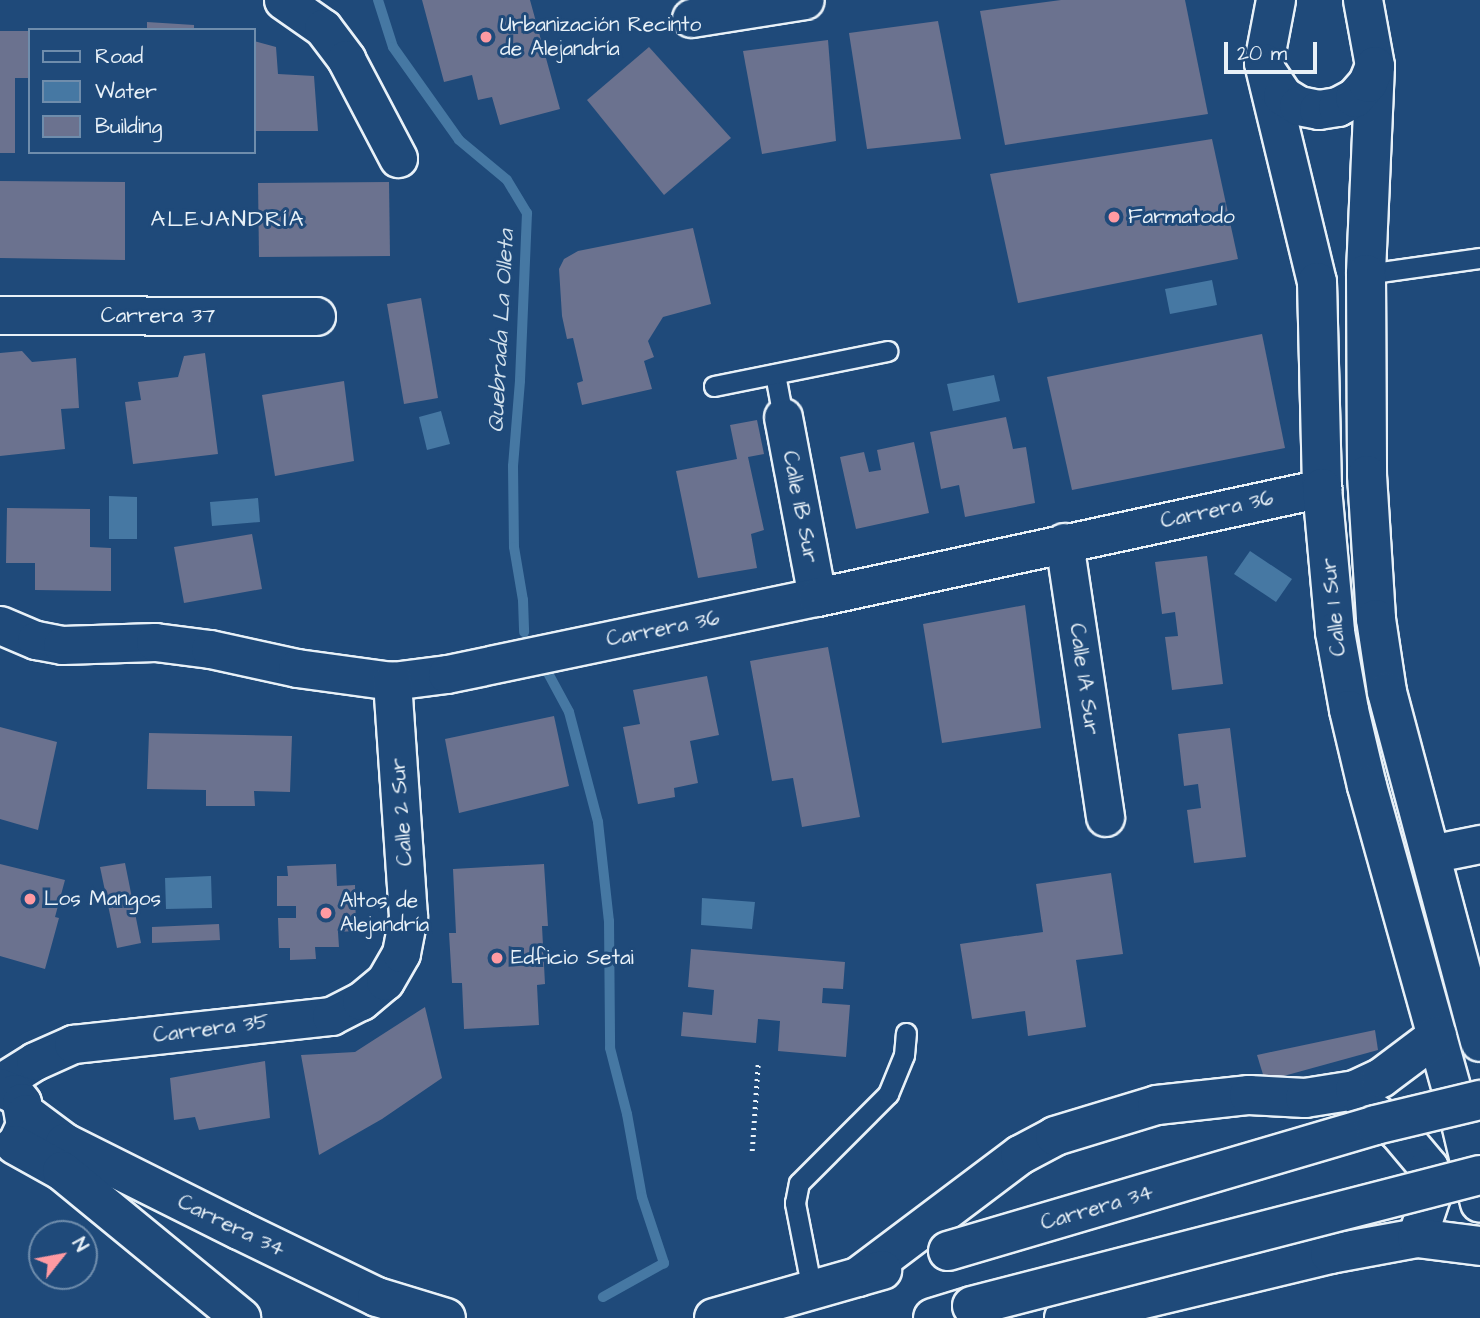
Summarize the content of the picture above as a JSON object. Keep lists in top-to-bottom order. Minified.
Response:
{"streets":{"street":["Carrera 37","Calle 1B Sur","Carrera 36","Calle 1 Sur","Calle 1A Sur","Calle 2 Sur","Carrera 35","Carrera 34"]},"crossings":[["Calle 1B Sur","Carrera 36"],["Carrera 36","Calle 1 Sur"],["Carrera 36","Calle 1A Sur"],["Carrera 36","Calle 2 Sur"],["Calle 2 Sur","Carrera 35"],["Carrera 35","Carrera 34"]],"districts":["ALEJANDRÍA"],"water":["Quebrada La Olleta"],"places":["Urbanización Recinto de Alejandría","Farmatodo","Los Mangos","Altos de Alejandría","Edficio Setai"],"legend":["Road","Water","Building"],"scale_bar":"20 m","north":"top right"}
